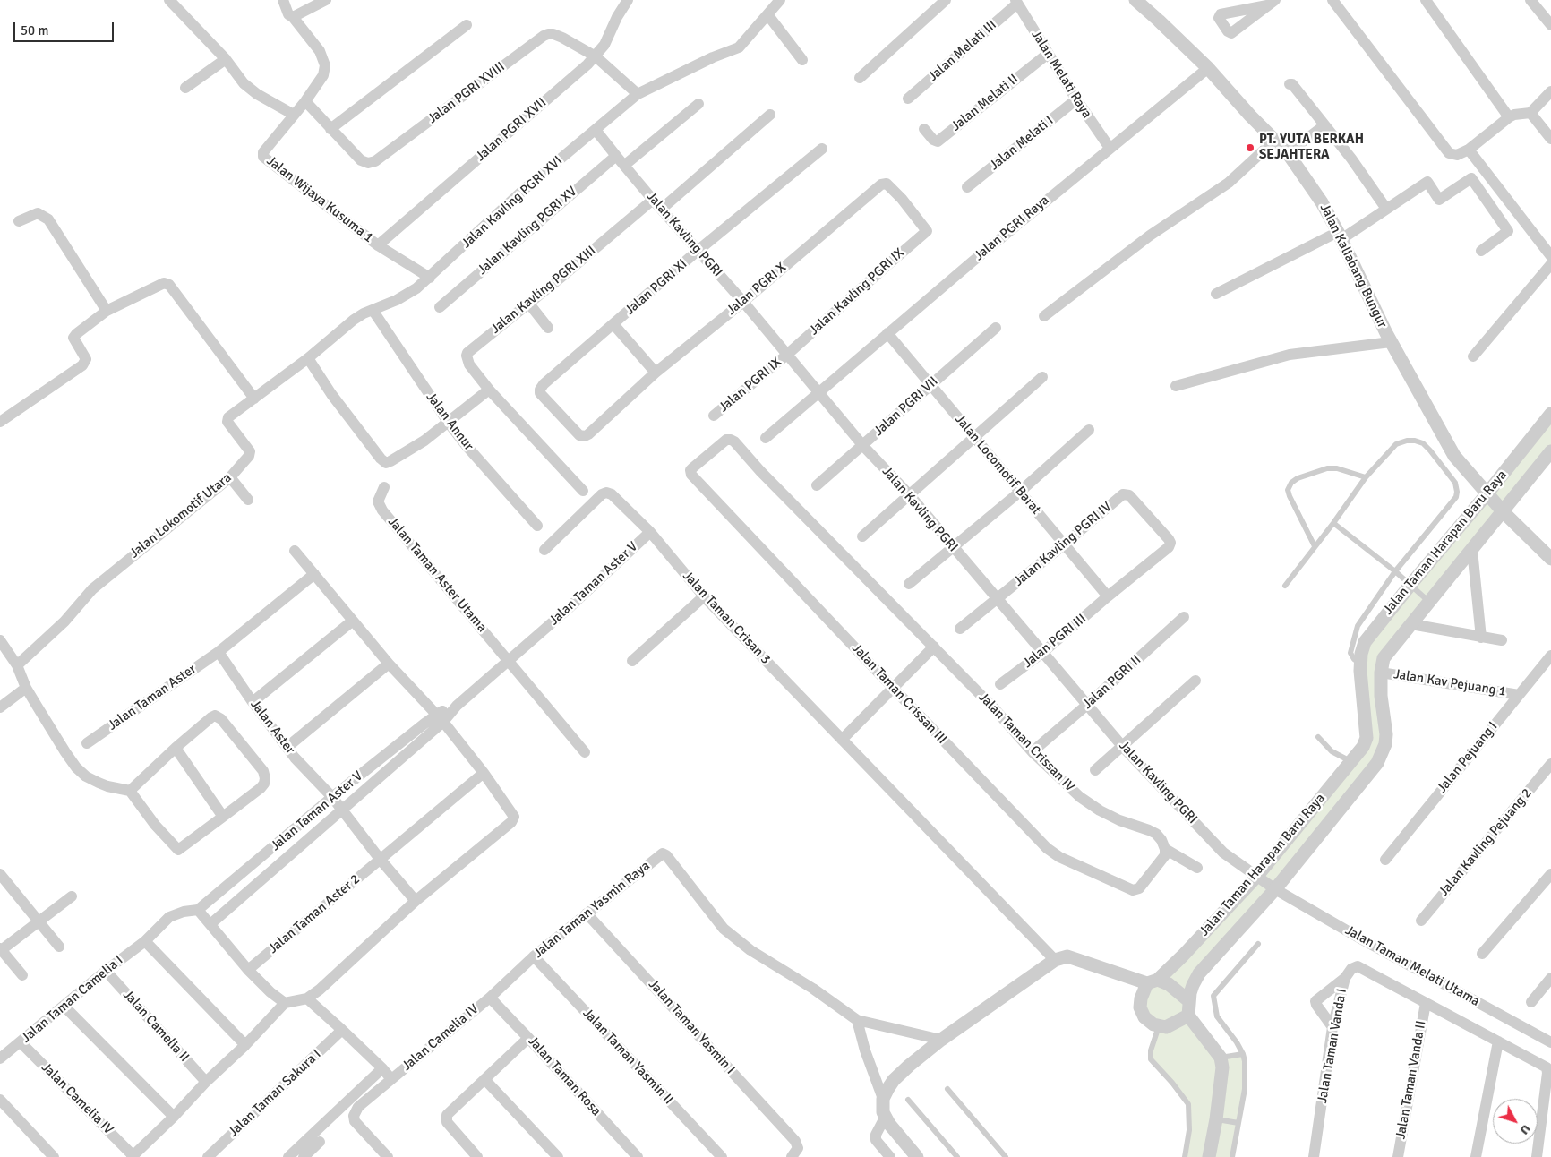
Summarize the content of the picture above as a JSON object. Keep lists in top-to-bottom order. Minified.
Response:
{"streets":{"street":["Jalan Melati III","Jalan Melati Raya","Jalan PGRI XVIII","Jalan Melati II","Jalan PGRI XVII","Jalan Melati I","Jalan Wijaya Kusuma 1","Jalan Kavling PGRI XVI","Jalan PGRI Raya","Jalan Kavling PGRI XV","Jalan Kavling PGRI","Jalan Kaliabang Bungur","Jalan PGRI XI","Jalan PGRI X","Jalan Kavling PGRI XIII","Jalan Kavling PGRI IX","Jalan PGRI IX","Jalan PGRI VII","Jalan Annur","Jalan Locomotif Barat","Jalan Lokomotif Utara","Jalan Taman Harapan Baru Raya","Jalan Kavling PGRI IV","Jalan Taman Aster Utama","Jalan Taman Aster V","Jalan Taman Crisan 3","Jalan PGRI III","Jalan PGRI II","Jalan Kav Pejuang 1","Jalan Taman Crissan III","Jalan Taman Aster","Jalan Aster","Jalan Taman Crissan IV","Jalan Pejuang I","Jalan Kavling Pejuang 2","Jalan Taman Yasmin Raya","Jalan Taman Aster 2","Jalan Taman Melati Utama","Jalan Taman Camelia I","Jalan Camelia II","Jalan Taman Yasmin I","Jalan Camelia IV","Jalan Taman Vanda I","Jalan Taman Yasmin II","Jalan Taman Rosa","Jalan Taman Vanda II","Jalan Taman Sakura I"]},"crossings":[["Jalan Melati III","Jalan Melati Raya"],["Jalan Melati Raya","Jalan Melati II"],["Jalan Melati Raya","Jalan Melati I"],["Jalan Melati Raya","Jalan PGRI Raya"],["Jalan PGRI XVIII","Jalan PGRI XVII"],["Jalan PGRI XVIII","Jalan Wijaya Kusuma 1"],["Jalan PGRI XVIII","Jalan Kavling PGRI XVI"],["Jalan PGRI XVII","Jalan Wijaya Kusuma 1"],["Jalan Wijaya Kusuma 1","Jalan Kavling PGRI XVI"],["Jalan Wijaya Kusuma 1","Jalan Lokomotif Utara"],["Jalan Kavling PGRI XVI","Jalan Kavling PGRI"],["Jalan Kavling PGRI XVI","Jalan Lokomotif Utara"],["Jalan PGRI Raya","Jalan Kavling PGRI"],["Jalan PGRI Raya","Jalan Kaliabang Bungur"],["Jalan PGRI Raya","Jalan Locomotif Barat"],["Jalan Kavling PGRI XV","Jalan Kavling PGRI"],["Jalan Kavling PGRI","Jalan PGRI XI"],["Jalan Kavling PGRI","Jalan PGRI X"],["Jalan Kavling PGRI","Jalan Kavling PGRI XIII"],["Jalan Kavling PGRI","Jalan Kavling PGRI IX"],["Jalan Kavling PGRI","Jalan PGRI IX"],["Jalan Kavling PGRI","Jalan PGRI VII"],["Jalan Kavling PGRI","Jalan Taman Harapan Baru Raya"],["Jalan Kavling PGRI","Jalan Kavling PGRI IV"],["Jalan Kavling PGRI","Jalan PGRI III"],["Jalan Kavling PGRI","Jalan PGRI II"],["Jalan Kavling PGRI","Jalan Taman Melati Utama"],["Jalan Kaliabang Bungur","Jalan Taman Harapan Baru Raya"],["Jalan PGRI XI","Jalan PGRI X"],["Jalan PGRI X","Jalan Kavling PGRI IX"],["Jalan Kavling PGRI IX","Jalan PGRI IX"],["Jalan PGRI VII","Jalan Locomotif Barat"],["Jalan Annur","Jalan Lokomotif Utara"],["Jalan Locomotif Barat","Jalan Kavling PGRI IV"],["Jalan Locomotif Barat","Jalan PGRI III"],["Jalan Taman Harapan Baru Raya","Jalan Kav Pejuang 1"],["Jalan Taman Harapan Baru Raya","Jalan Taman Melati Utama"],["Jalan Kavling PGRI IV","Jalan PGRI III"],["Jalan Taman Aster Utama","Jalan Taman Aster V"],["Jalan Taman Aster V","Jalan Taman Crisan 3"],["Jalan Taman Aster V","Jalan Aster"],["Jalan Taman Aster V","Jalan Taman Camelia I"],["Jalan Kav Pejuang 1","Jalan Pejuang I"],["Jalan Taman Crissan III","Jalan Taman Crissan IV"],["Jalan Taman Aster","Jalan Aster"],["Jalan Taman Yasmin Raya","Jalan Taman Yasmin I"],["Jalan Taman Yasmin Raya","Jalan Camelia IV"],["Jalan Taman Yasmin Raya","Jalan Taman Yasmin II"],["Jalan Taman Yasmin Raya","Jalan Taman Rosa"],["Jalan Taman Camelia I","Jalan Camelia II"],["Jalan Taman Camelia I","Jalan Camelia IV"],["Jalan Camelia IV","Jalan Taman Rosa"],["Jalan Camelia IV","Jalan Taman Sakura I"],["Jalan Taman Vanda I","Jalan Taman Vanda II"]],"places":["PT. YUTA BERKAH SEJAHTERA"],"scale_bar":"50 m","north":"bottom right"}
